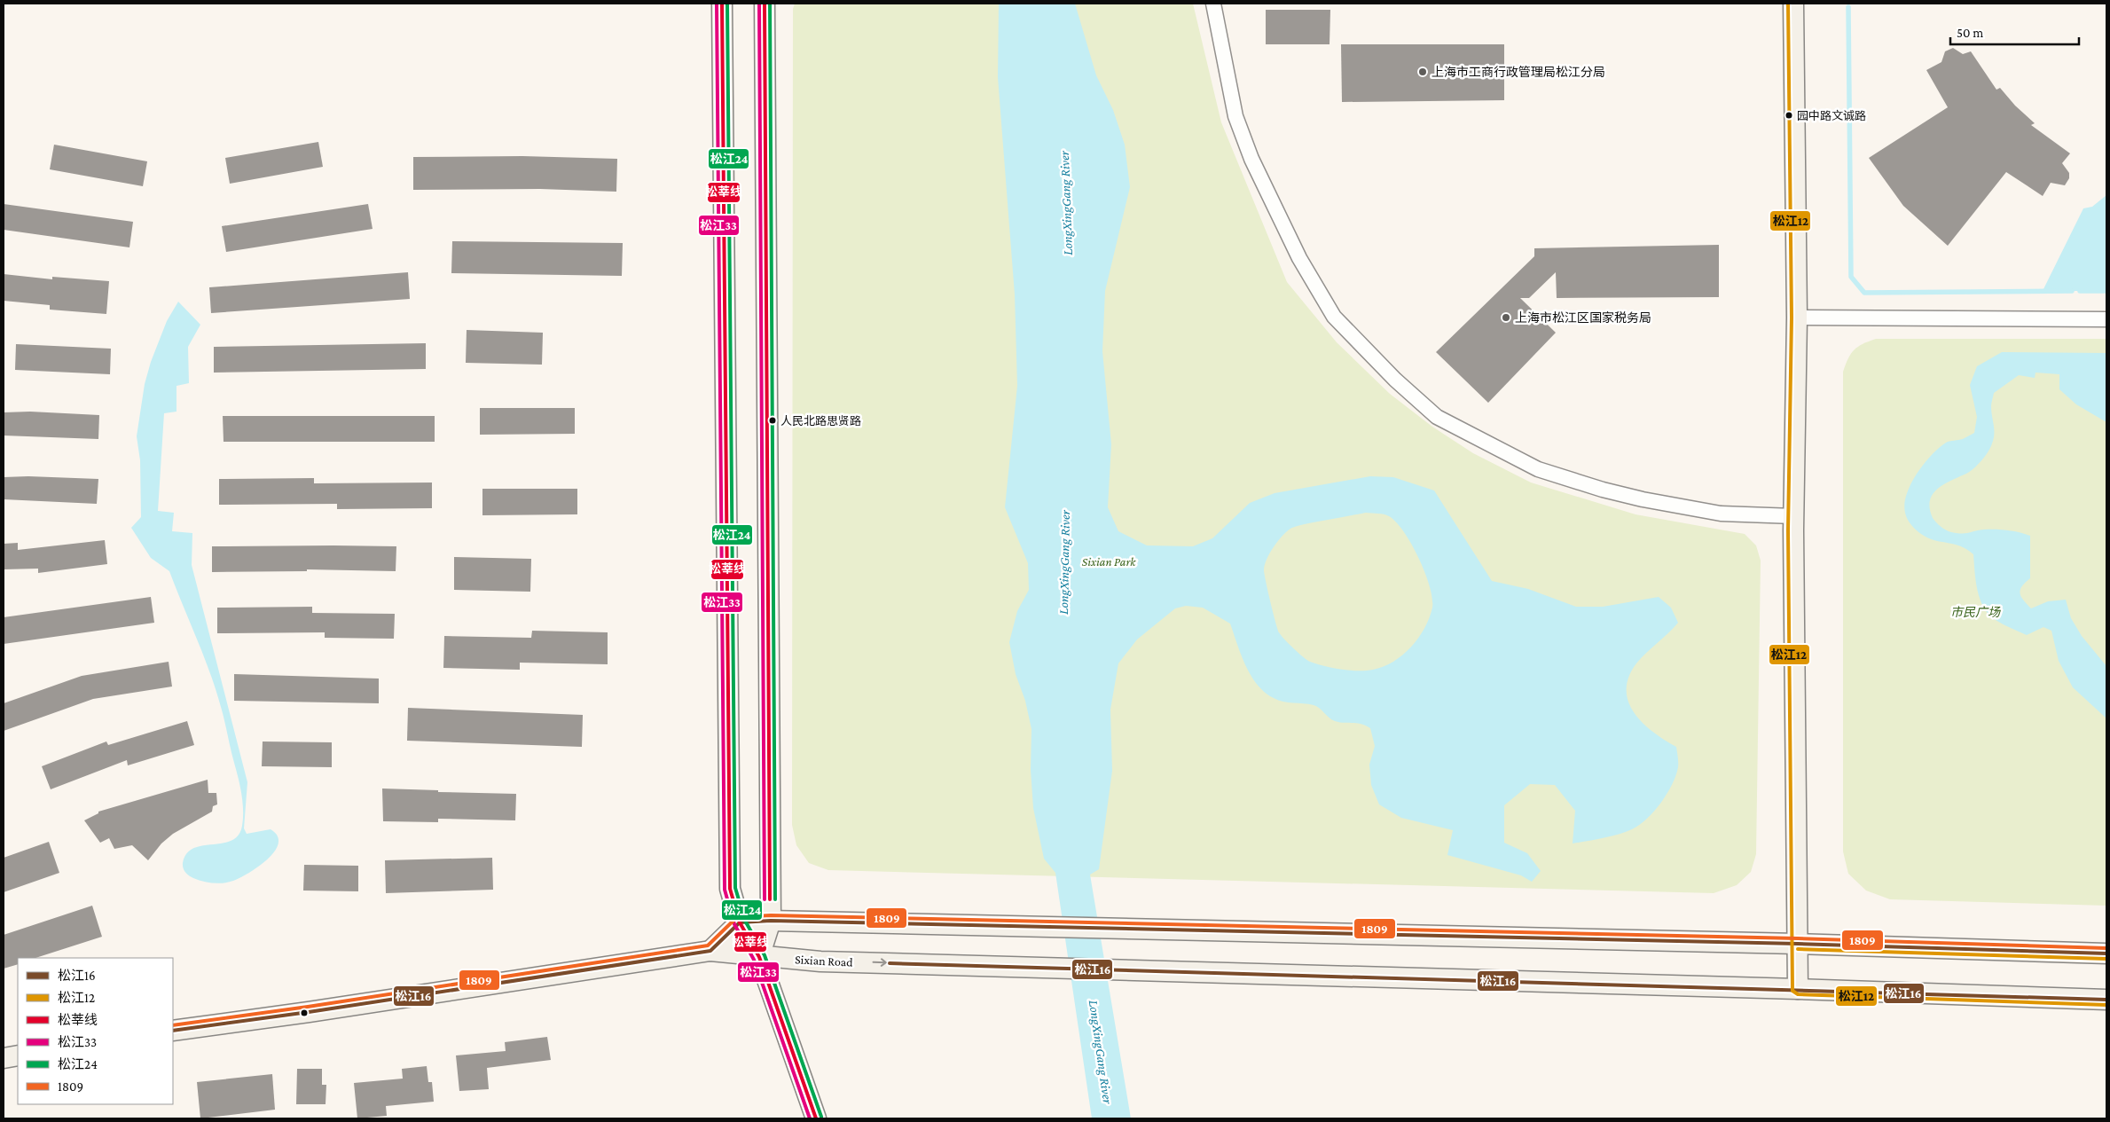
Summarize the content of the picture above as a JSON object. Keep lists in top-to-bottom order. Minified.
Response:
{"streets":{"main road":["Sixian Road"]},"water":["LongXingGang River"],"parks":["Sixian Park","市民广场"],"places":["上海市工商行政管理局松江分局","园中路文诚路","上海市松江区国家税务局","人民北路思贤路"],"lines":["transit line 松江12","transit line 松莘线","transit line 松江33","transit line 松江24","transit line 1809","transit line 松江16"],"legend":["松江16","松江12","松莘线","松江33","松江24","1809"],"scale_bar":"50 m"}
